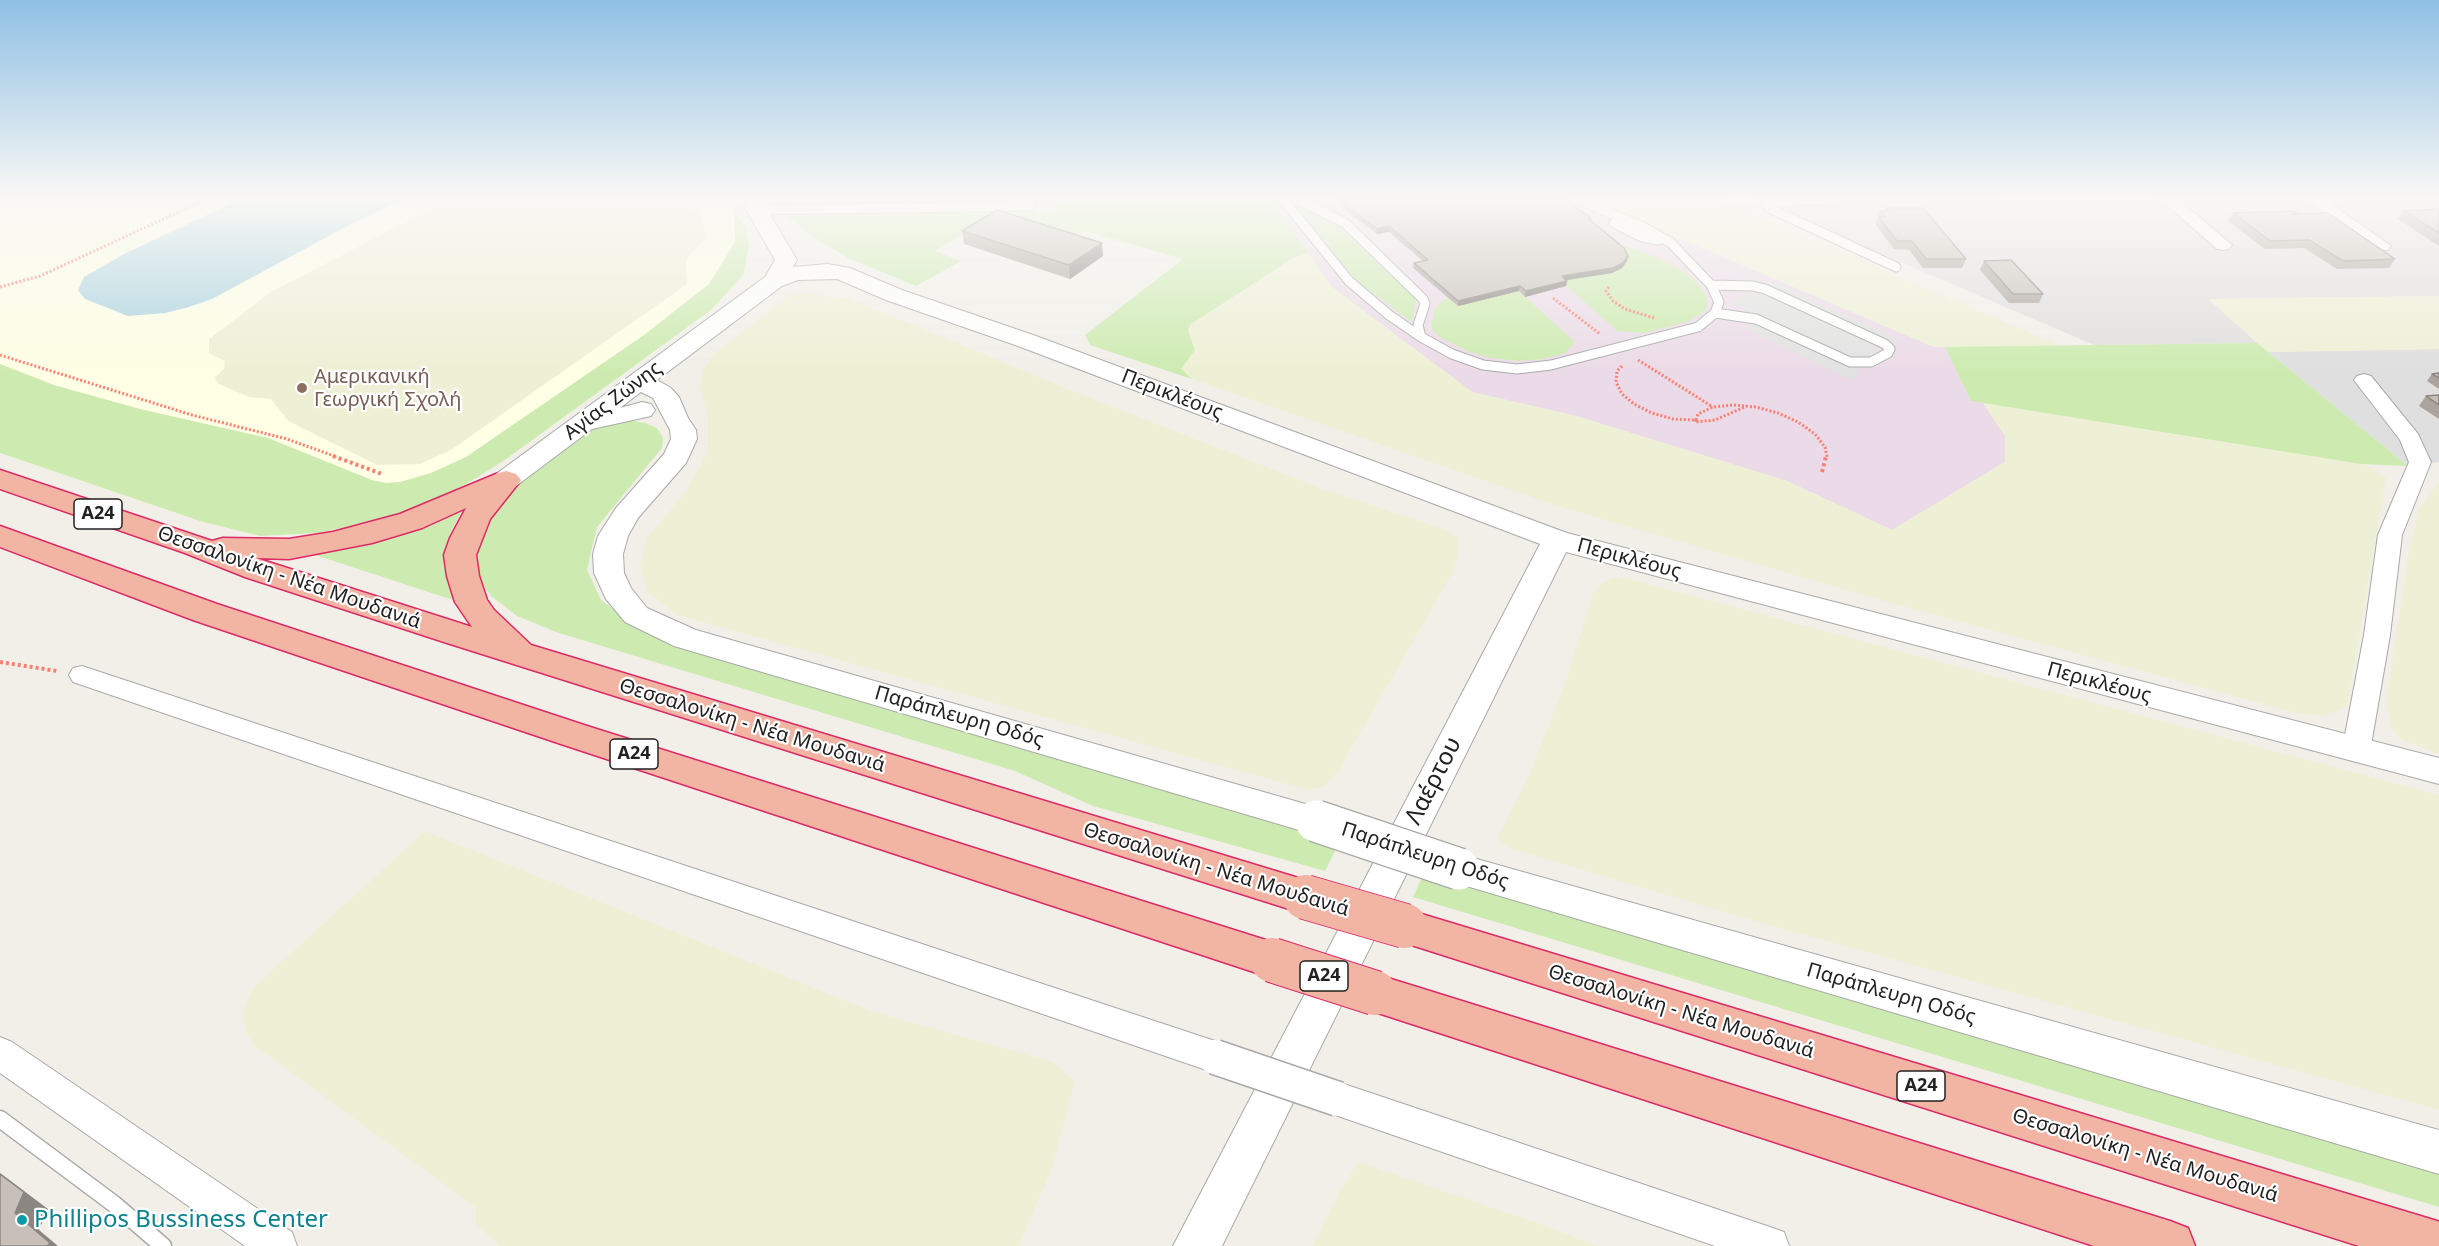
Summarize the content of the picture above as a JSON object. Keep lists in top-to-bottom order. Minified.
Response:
{"streets":{"highway":["Α24","Θεσσαλονίκη - Νέα Μουδανιά"],"street":["Περικλέους","Αγίας Ζώνης","Παράπλευρη Οδός","Λαέρτου"]},"crossings":[["Περικλέους","Λαέρτου"],["Αγίας Ζώνης","Παράπλευρη Οδός"]],"places":["Αμερικανική Γεωργική Σχολή","Phillipos Bussiness Center"]}
